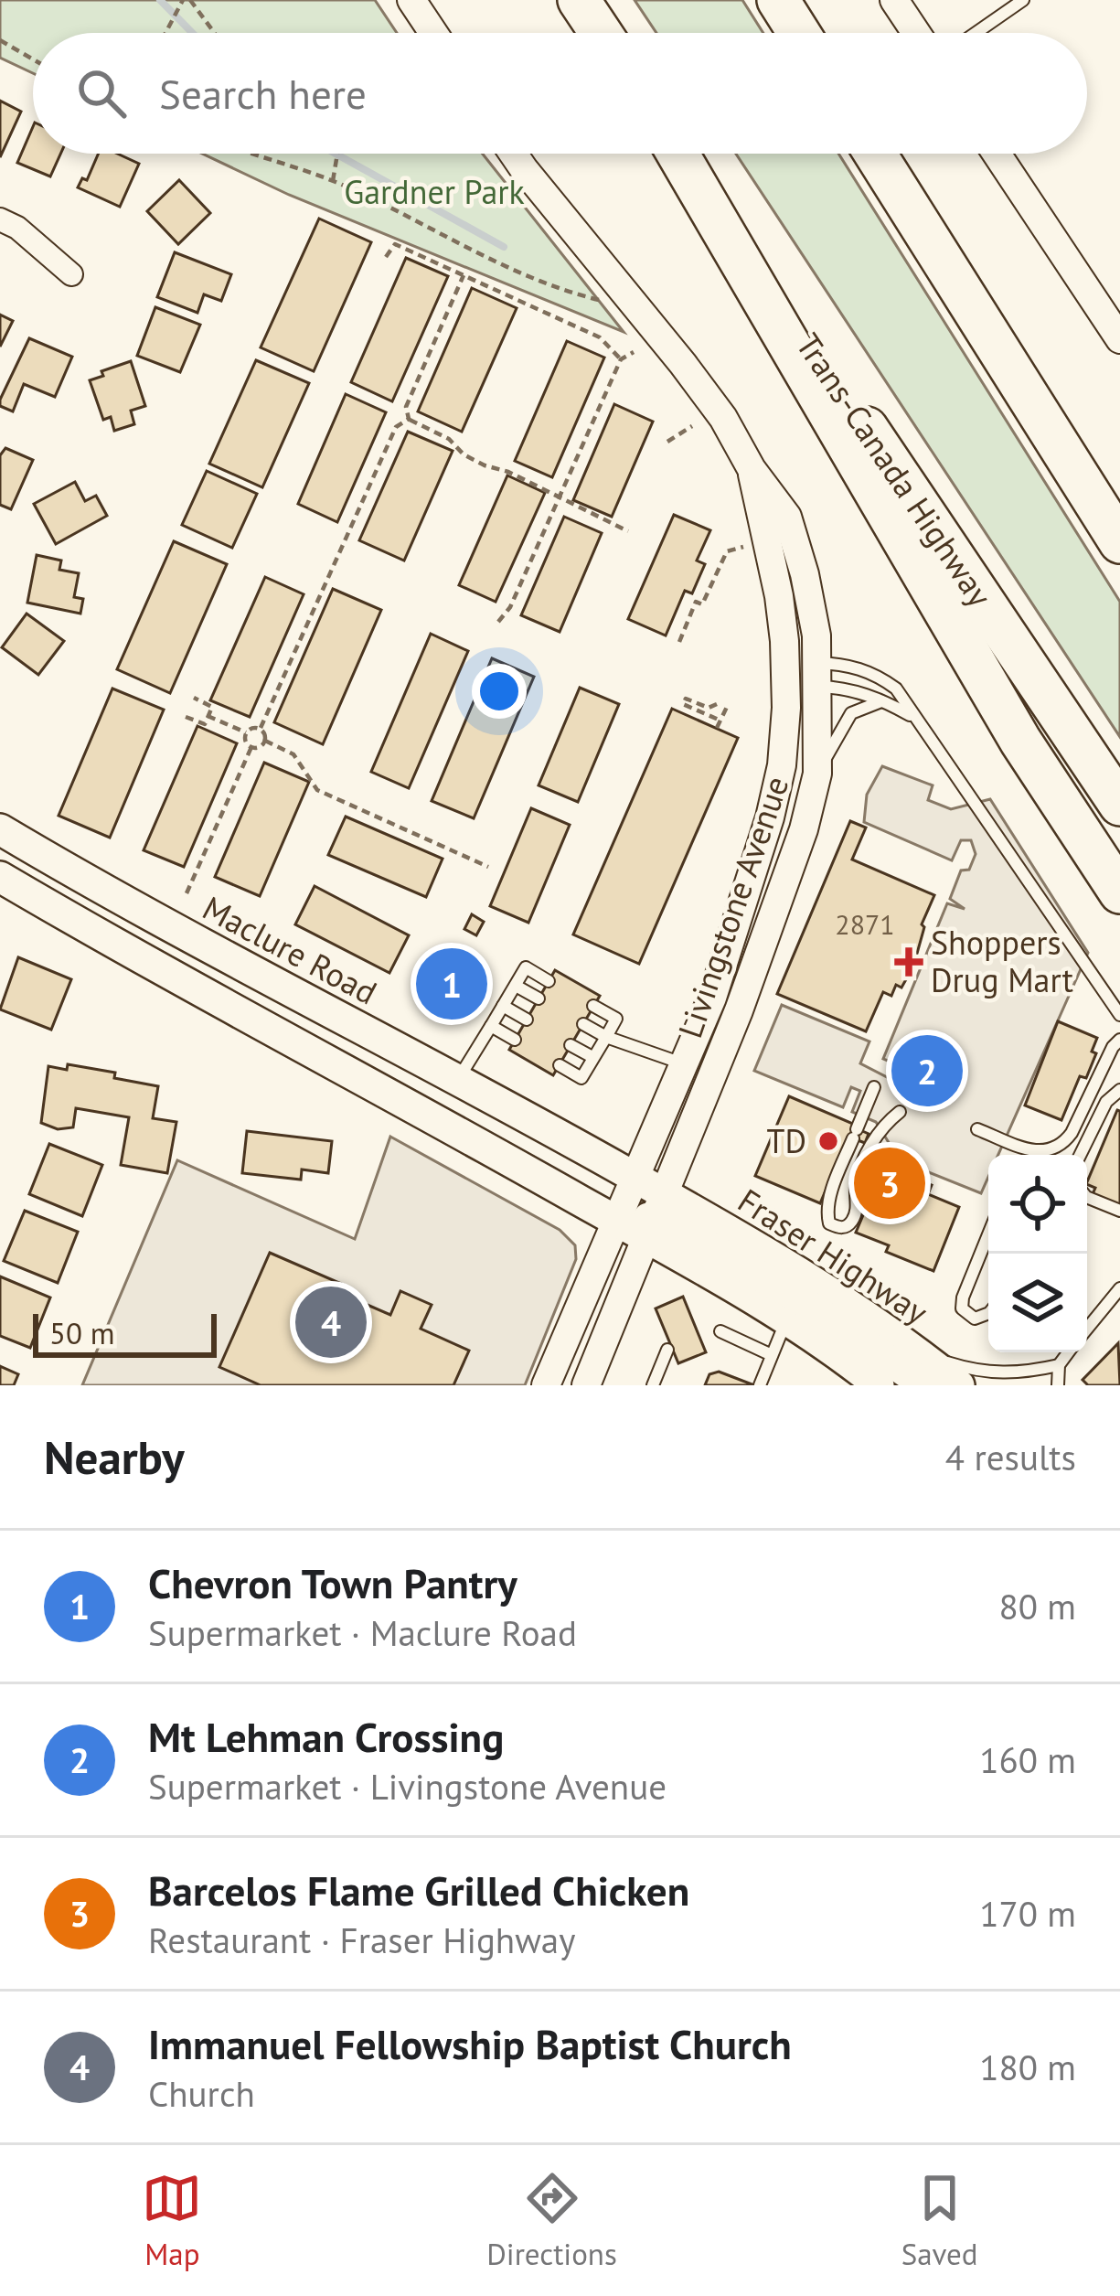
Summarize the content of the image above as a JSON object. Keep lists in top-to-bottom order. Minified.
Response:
{"streets":{"highway":["Trans-Canada Highway"],"main road":["Maclure Road","Fraser Highway"],"street":["Livingstone Avenue"]},"crossings":[["Livingstone Avenue","Maclure Road"],["Livingstone Avenue","Fraser Highway"],["Maclure Road","Fraser Highway"]],"parks":["Gardner Park"],"places":{"health":["Shoppers Drug Mart"],"other":["TD"]},"house_numbers":["2871"],"scale_bar":"50 m","page":{"search":"Search here","pins":["1","2","3","4"],"scale":"50 m","heading":["Nearby","4 results"],"list":[{"mark":"1","name":"Chevron Town Pantry","note":"Supermarket · Maclure Road","value":"80 m"},{"mark":"2","name":"Mt Lehman Crossing","note":"Supermarket · Livingstone Avenue","value":"160 m"},{"mark":"3","name":"Barcelos Flame Grilled Chicken","note":"Restaurant · Fraser Highway","value":"170 m"},{"mark":"4","name":"Immanuel Fellowship Baptist Church","note":"Church","value":"180 m"}],"nav":["Map","Directions","Saved"]}}
